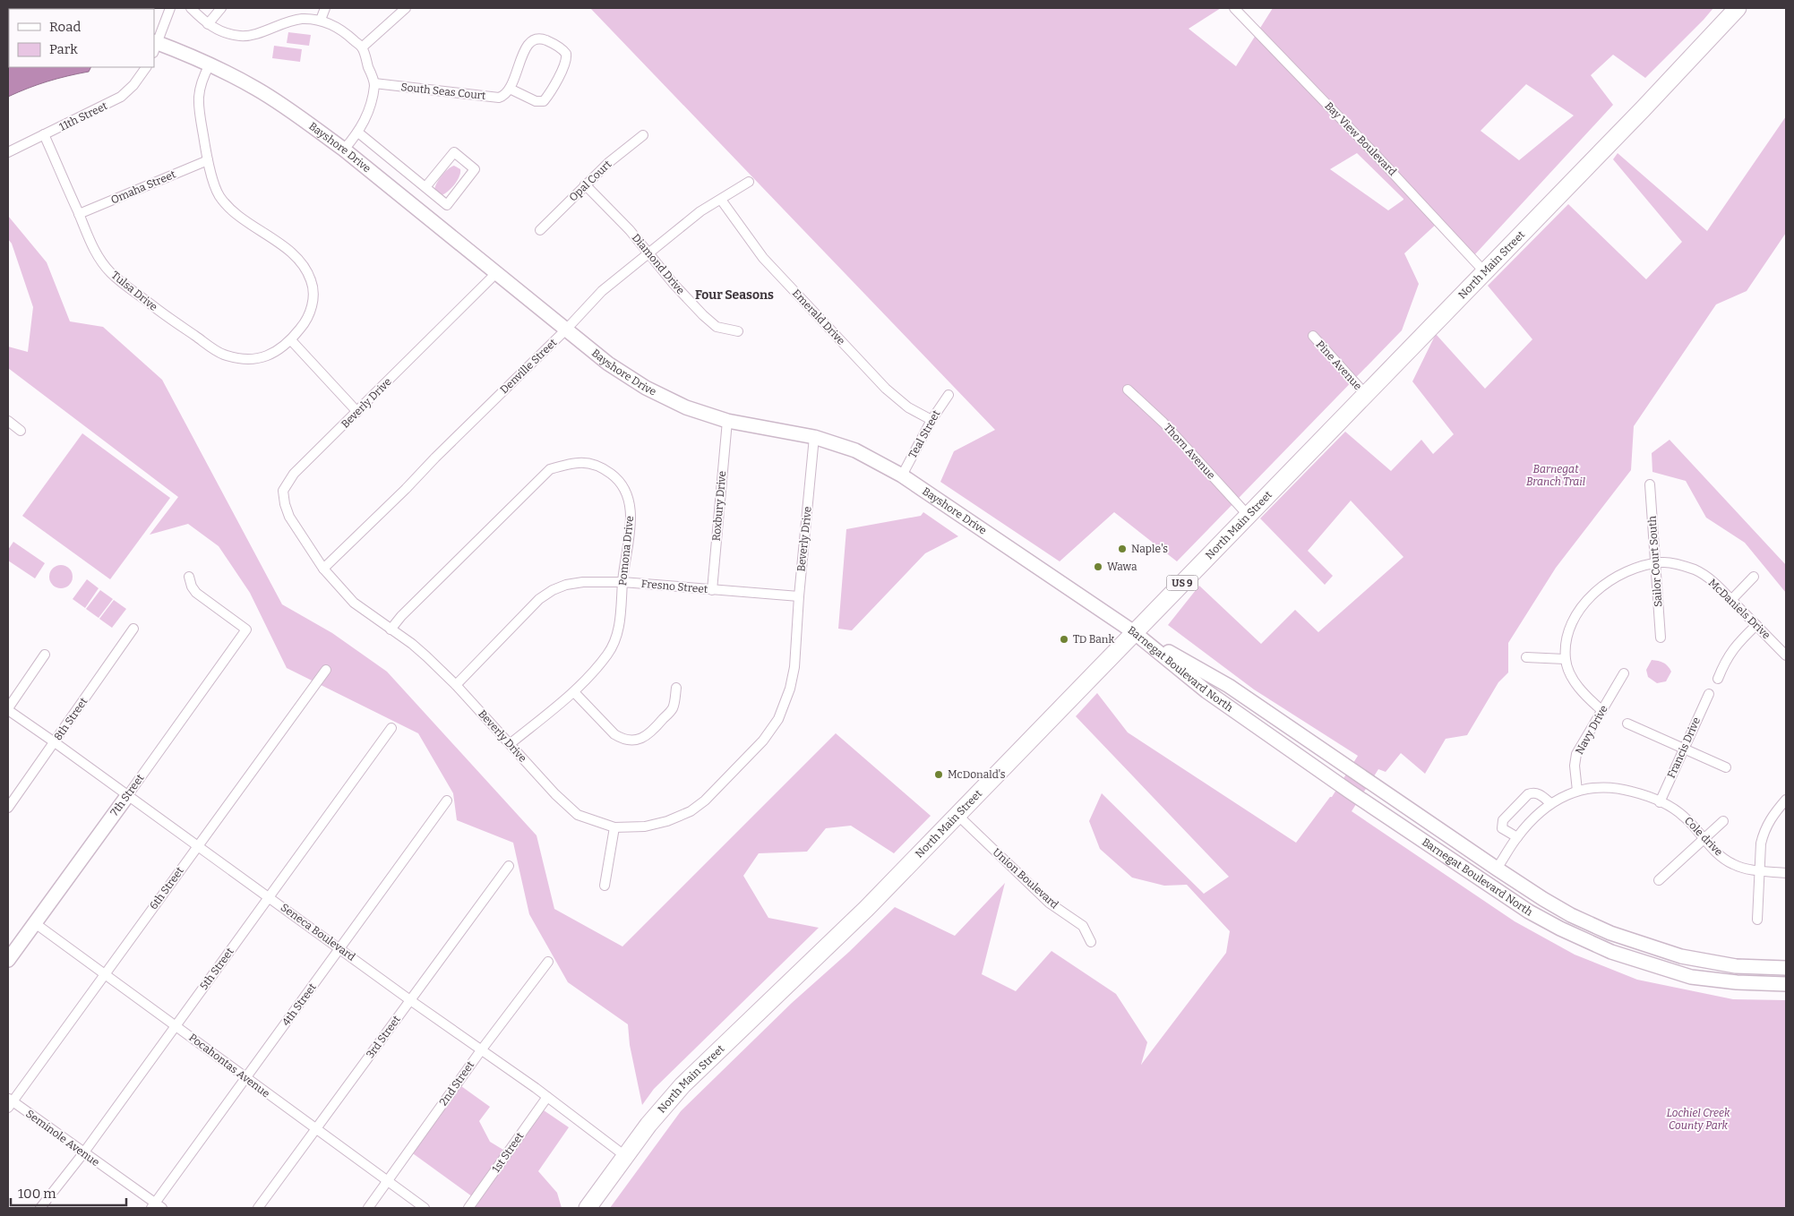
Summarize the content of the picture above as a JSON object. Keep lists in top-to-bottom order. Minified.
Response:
{"streets":{"highway":["North Main Street","US 9"],"street":["South Seas Court","11th Street","Bay View Boulevard","Bayshore Drive","Opal Court","Omaha Street","Diamond Drive","Tulsa Drive","Emerald Drive","Pine Avenue","Denville Street","Beverly Drive","Teal Street","Thorn Avenue","Roxbury Drive","Pomona Drive","Sailor Court South","Fresno Street","McDaniels Drive","Barnegat Boulevard North","8th Street","Navy Drive","Francis Drive","7th Street","Cole drive","Union Boulevard","6th Street","Seneca Boulevard","5th Street","4th Street","3rd Street","Pocahontas Avenue","2nd Street","Seminole Avenue","1st Street"]},"crossings":[["11th Street","Tulsa Drive"],["Bay View Boulevard","North Main Street"],["Bayshore Drive","North Main Street"],["Bayshore Drive","Tulsa Drive"],["Bayshore Drive","Denville Street"],["Bayshore Drive","Beverly Drive"],["Bayshore Drive","Teal Street"],["Bayshore Drive","Roxbury Drive"],["Bayshore Drive","Barnegat Boulevard North"],["Opal Court","Diamond Drive"],["Omaha Street","Tulsa Drive"],["Diamond Drive","Denville Street"],["North Main Street","Pine Avenue"],["North Main Street","Thorn Avenue"],["North Main Street","US 9"],["North Main Street","Barnegat Boulevard North"],["North Main Street","Union Boulevard"],["North Main Street","Seneca Boulevard"],["Emerald Drive","Denville Street"],["Emerald Drive","Teal Street"],["Denville Street","Beverly Drive"],["Beverly Drive","Pomona Drive"],["Beverly Drive","Fresno Street"],["Roxbury Drive","Fresno Street"],["Pomona Drive","Fresno Street"],["Sailor Court South","McDaniels Drive"],["US 9","Seneca Boulevard"],["McDaniels Drive","Navy Drive"],["Barnegat Boulevard North","Cole drive"],["8th Street","Seneca Boulevard"],["Navy Drive","Cole drive"],["Francis Drive","Cole drive"],["7th Street","Seneca Boulevard"],["7th Street","Pocahontas Avenue"],["6th Street","Seneca Boulevard"],["6th Street","Pocahontas Avenue"],["6th Street","Seminole Avenue"],["Seneca Boulevard","5th Street"],["Seneca Boulevard","4th Street"],["Seneca Boulevard","3rd Street"],["Seneca Boulevard","2nd Street"],["Seneca Boulevard","1st Street"],["5th Street","Pocahontas Avenue"],["5th Street","Seminole Avenue"],["4th Street","Pocahontas Avenue"],["4th Street","Seminole Avenue"],["3rd Street","Pocahontas Avenue"],["Pocahontas Avenue","2nd Street"]],"districts":["Four Seasons"],"parks":["Barnegat Branch Trail","Lochiel Creek County Park"],"places":["Naple's","Wawa","TD Bank","McDonald's"],"legend":["Road","Park"],"scale_bar":"100 m"}
